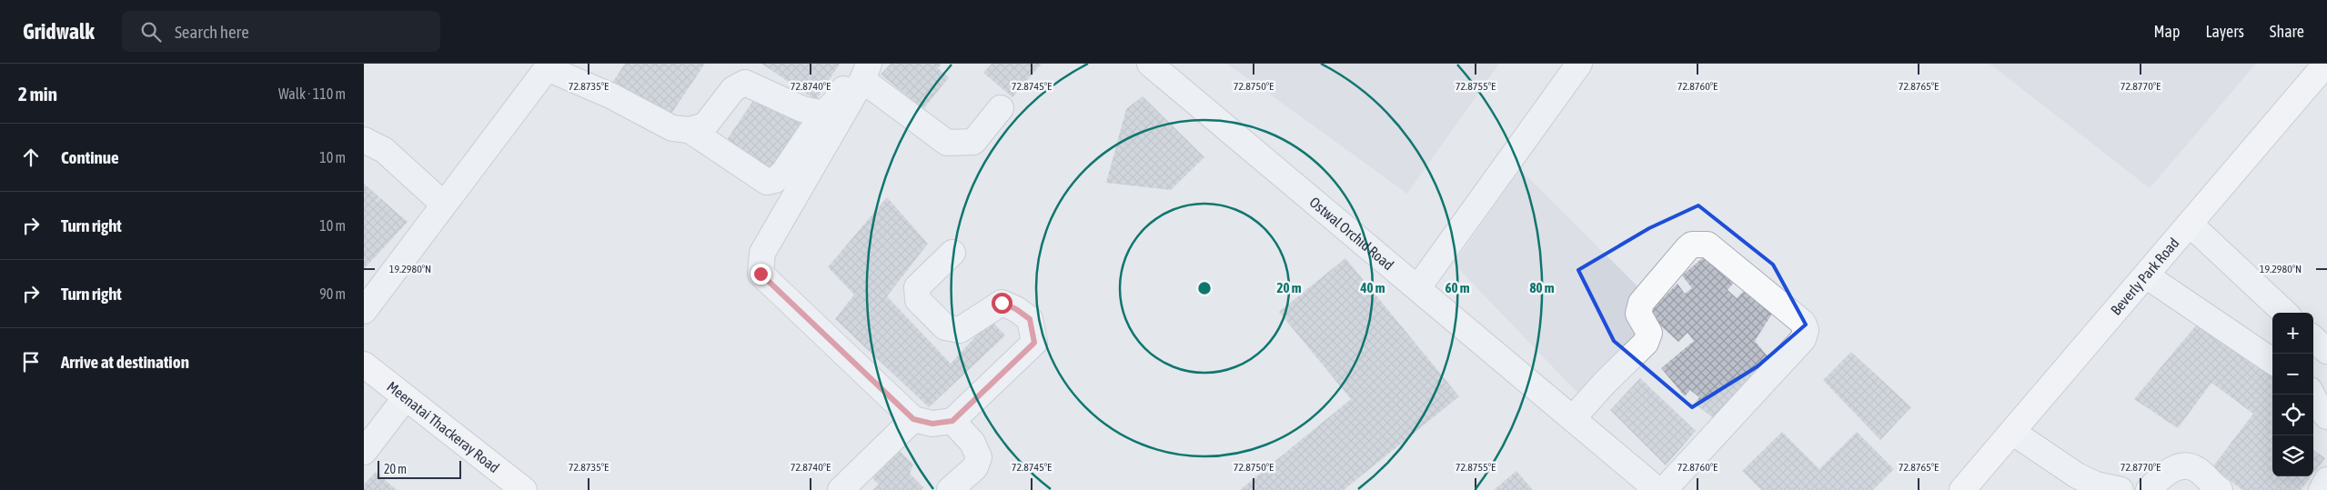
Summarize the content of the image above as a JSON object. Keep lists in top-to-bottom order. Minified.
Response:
{"streets":{"main road":["Beverly Park Road","Meenatai Thackeray Road"],"street":["Ostwal Orchid Road"]},"scale_bar":"20 m","page":{"header":"Gridwalk","search":"Search here","nav":["Map","Layers","Share"],"heading":["2 min","Walk · 110 m"],"list":[["Continue","10 m"],["Turn right","10 m"],["Turn right","90 m"],"Arrive at destination"],"map_buttons":["+","−"],"scale":"20 m"},"coordinates":["72.8735°E","72.8740°E","72.8745°E","72.8750°E","72.8755°E","72.8760°E","72.8765°E","72.8770°E","19.2980°N"],"rings":["20 m","40 m","60 m","80 m"]}
